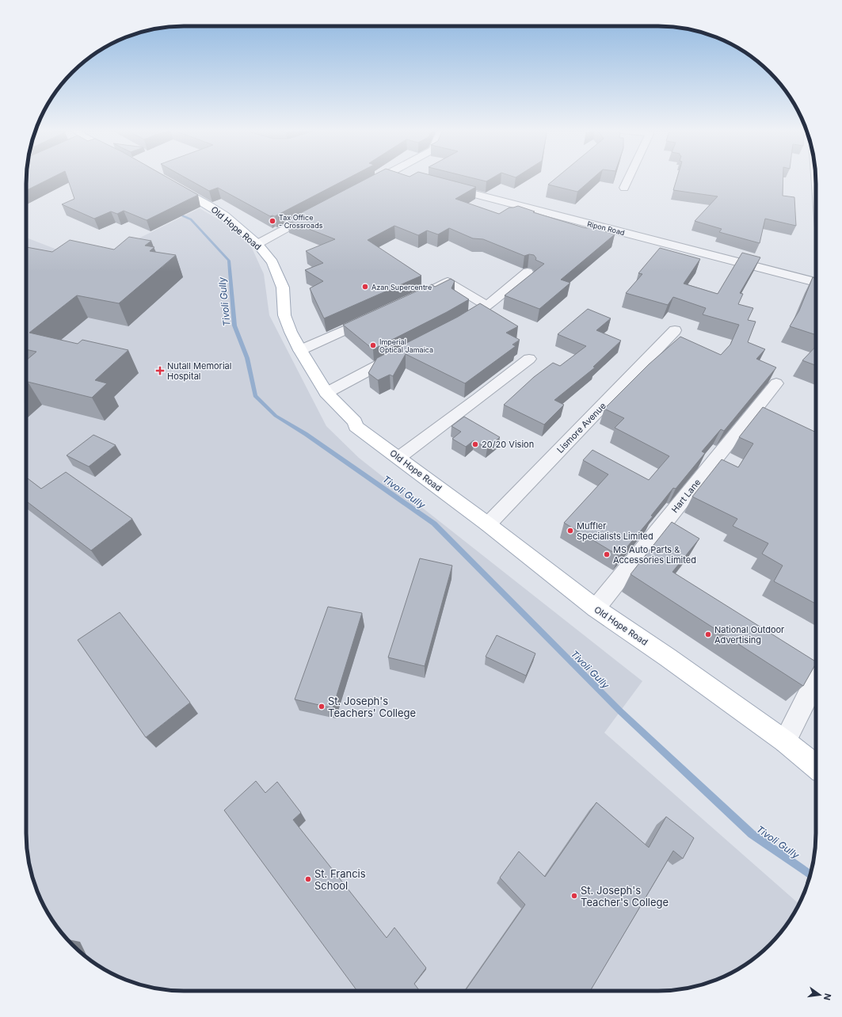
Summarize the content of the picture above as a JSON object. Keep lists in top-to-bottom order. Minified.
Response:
{"streets":{"main road":["Old Hope Road"],"street":["Ripon Road","Lismore Avenue","Hart Lane"]},"crossings":[["Old Hope Road","Lismore Avenue"],["Old Hope Road","Hart Lane"]],"water":["Tivoli Gully"],"places":{"other":["Tax Office - Crossroads","Azan Supercentre","Imperial Optical Jamaica","20/20 Vision","Muffler Specialists Limited","MS Auto Parts & Accessories Limited","National Outdoor Advertising","St. Joseph's Teachers' College","St. Francis School","St. Joseph's Teacher's College"],"health":["Nutall Memorial Hospital"]},"north":"right"}
